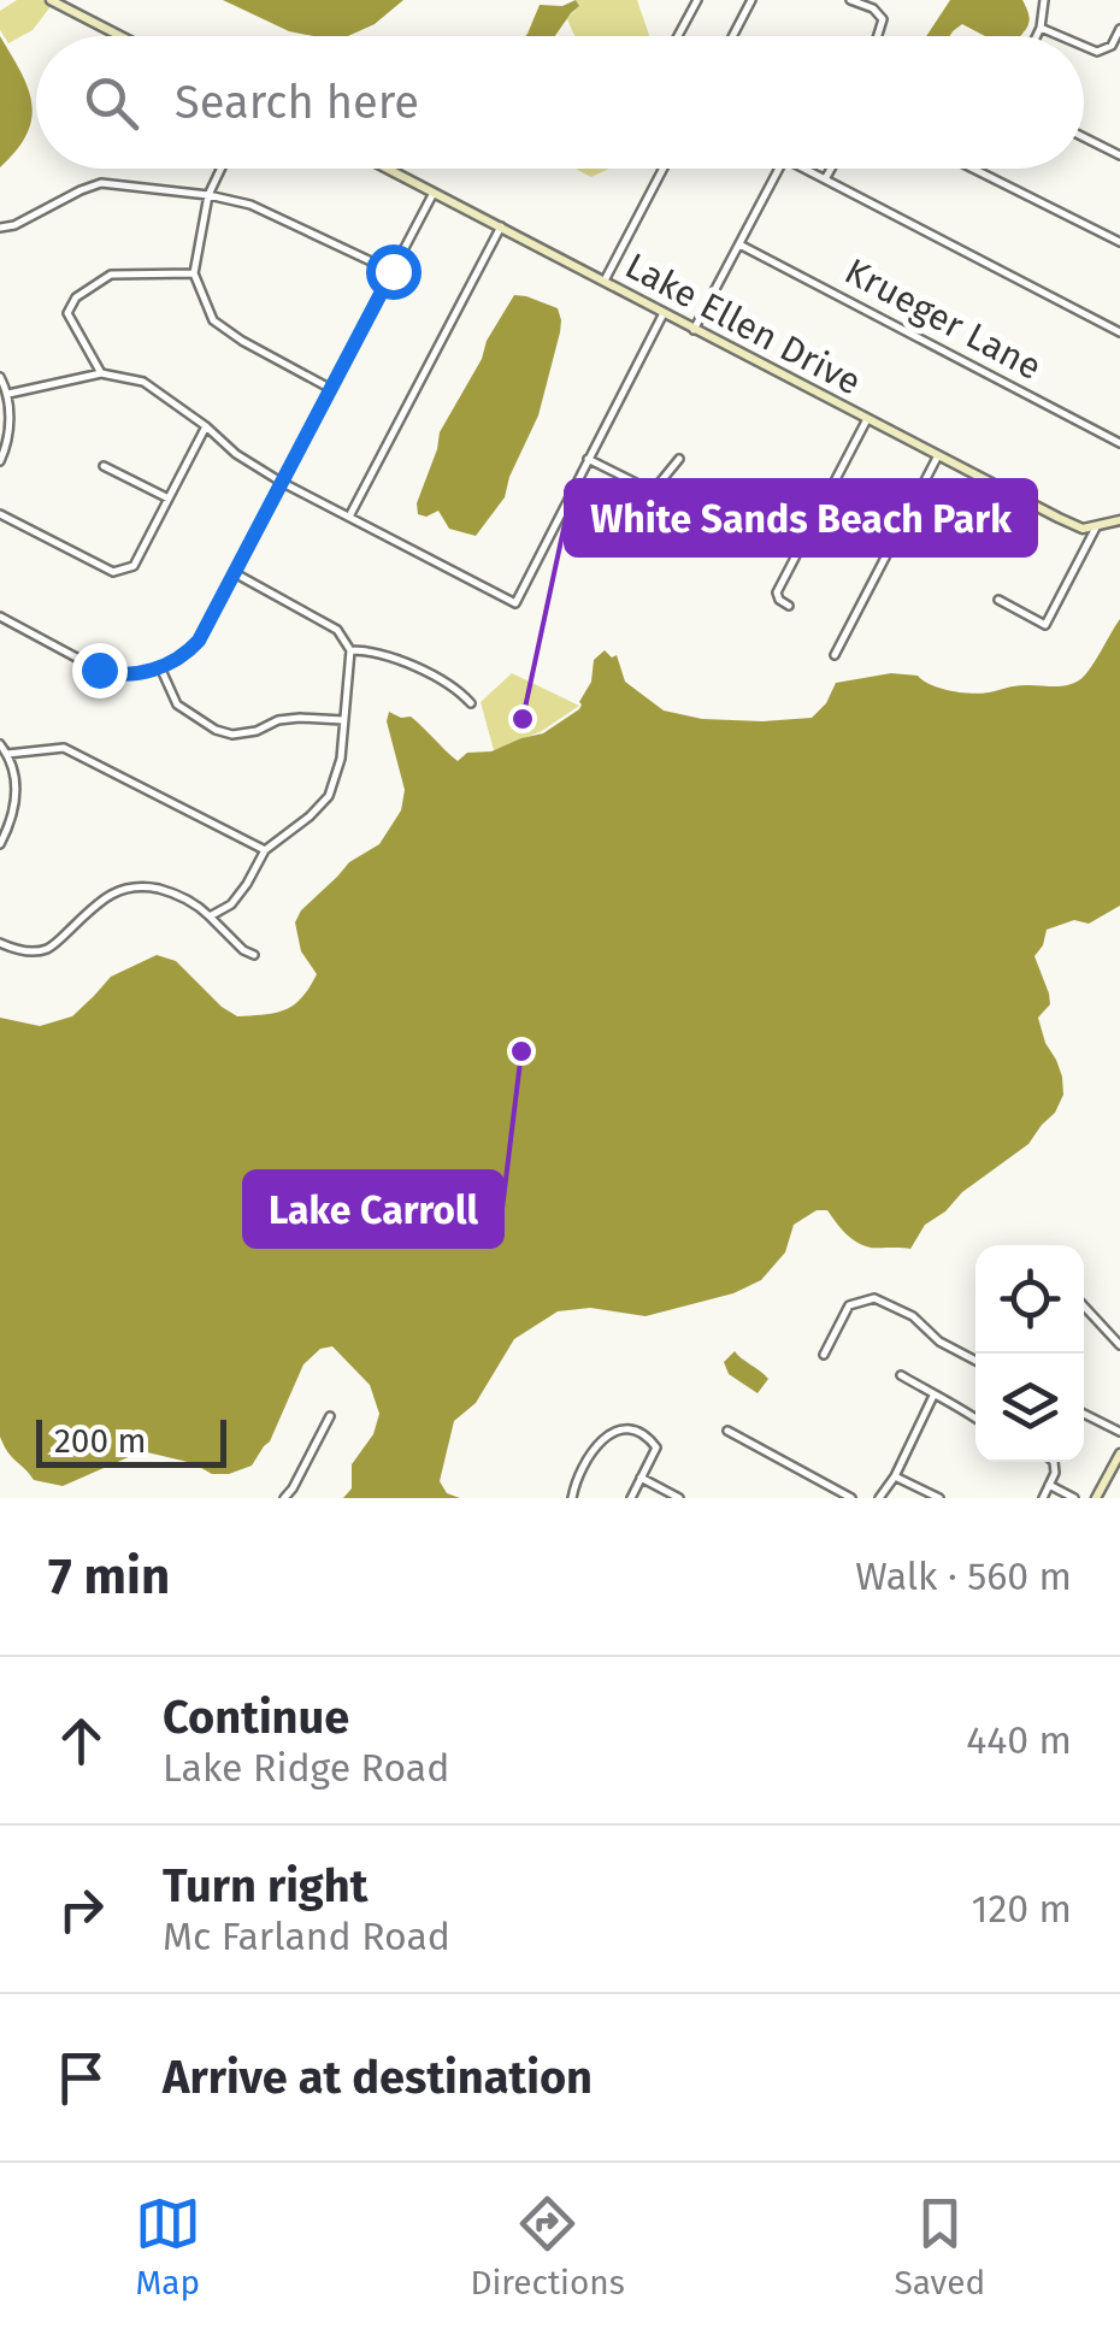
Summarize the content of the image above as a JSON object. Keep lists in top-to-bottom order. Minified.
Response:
{"streets":{"street":["Krueger Lane","Lake Ellen Drive"]},"places":["White Sands Beach Park","Lake Carroll"],"scale_bar":"200 m","page":{"search":"Search here","scale":"200 m","heading":["7 min","Walk · 560 m"],"list":[["Continue","Lake Ridge Road","440 m"],["Turn right","Mc Farland Road","120 m"],"Arrive at destination"],"nav":["Map","Directions","Saved"]}}
